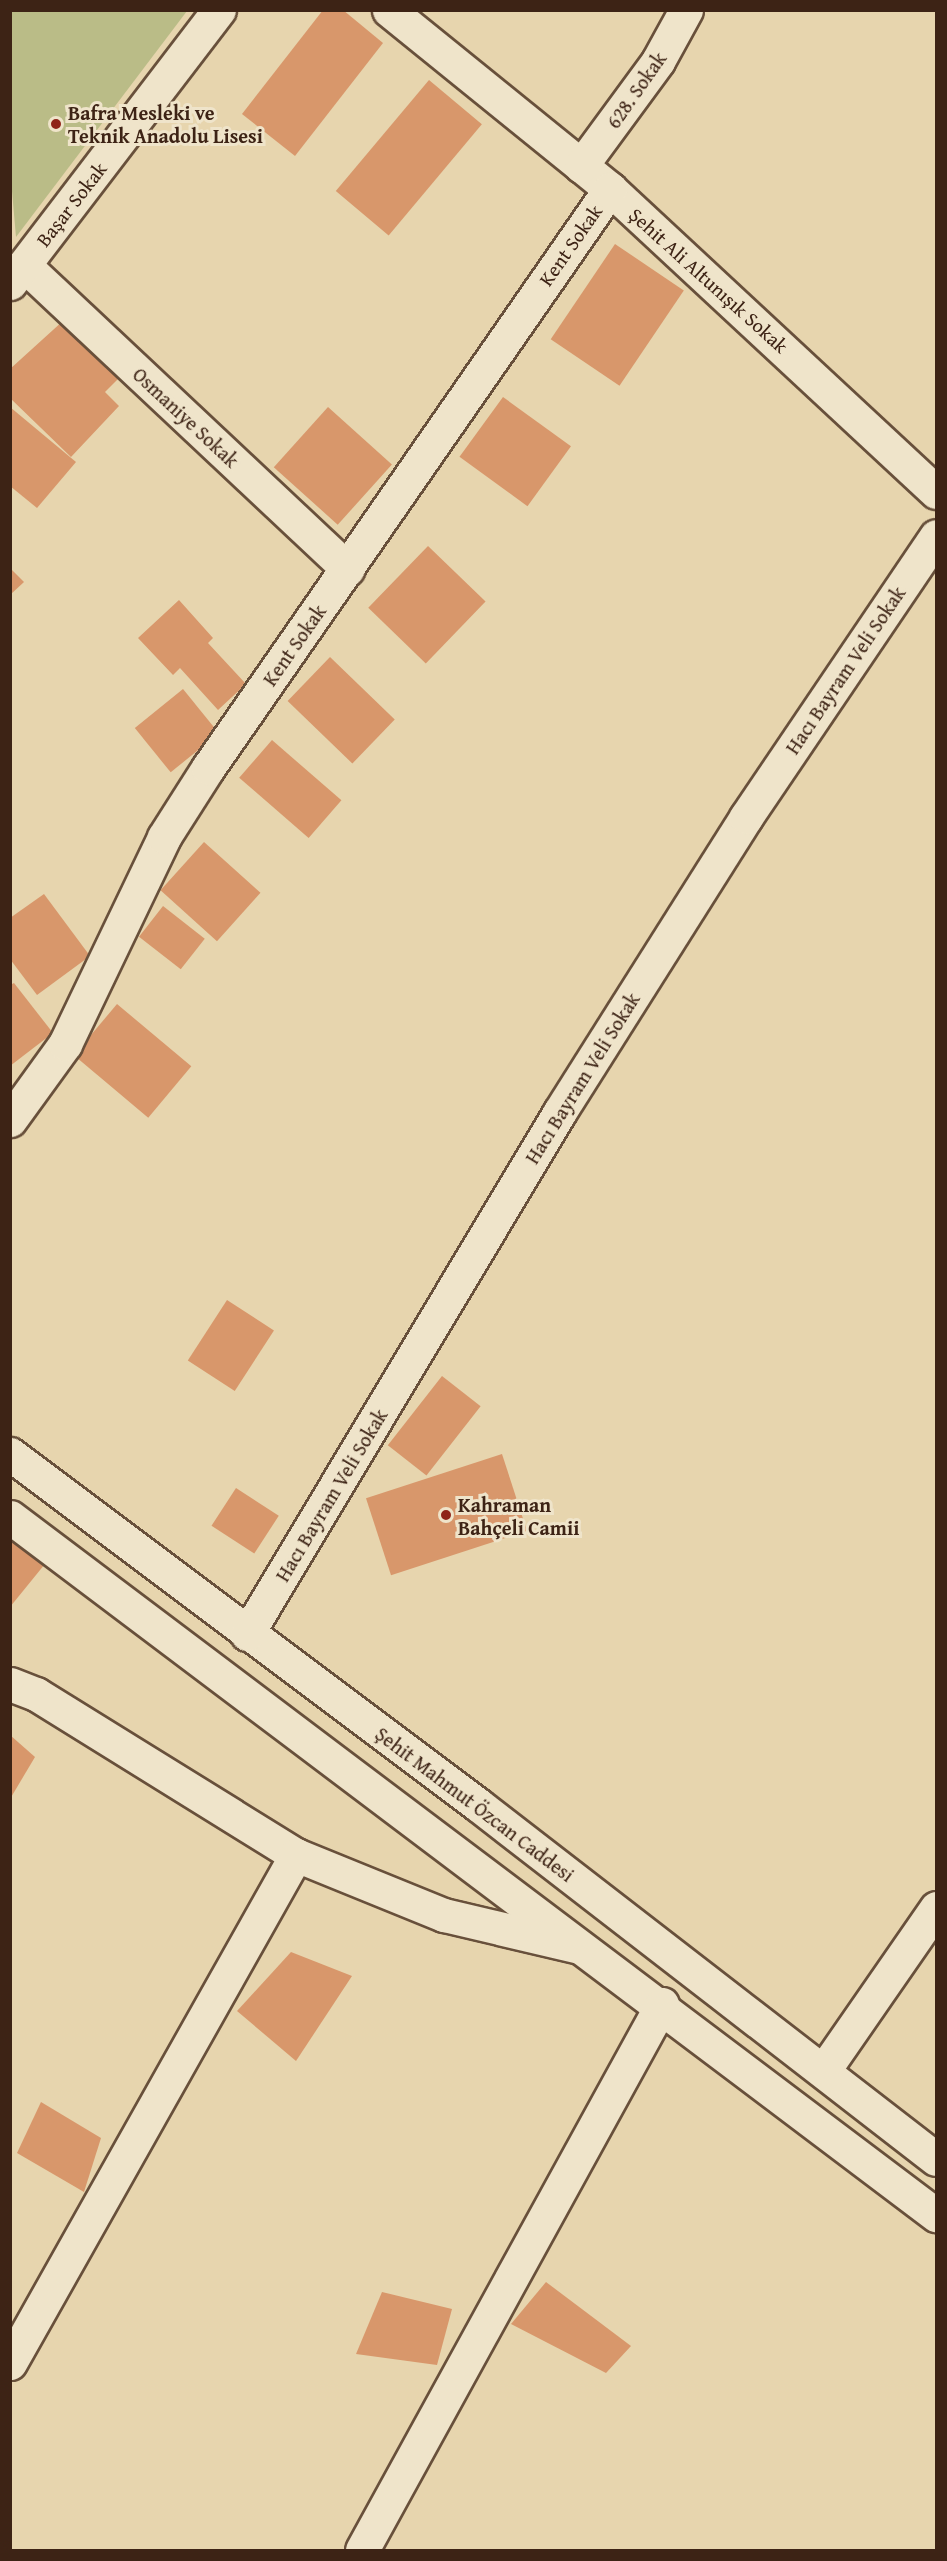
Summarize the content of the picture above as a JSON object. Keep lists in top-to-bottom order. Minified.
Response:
{"streets":{"street":["628. Sokak","Başar Sokak","Kent Sokak","Şehit Ali Altunışık Sokak","Osmaniye Sokak","Hacı Bayram Veli Sokak","Şehit Mahmut Özcan Caddesi"]},"crossings":[["628. Sokak","Şehit Ali Altunışık Sokak"],["Başar Sokak","Osmaniye Sokak"],["Kent Sokak","Şehit Ali Altunışık Sokak"],["Kent Sokak","Osmaniye Sokak"],["Hacı Bayram Veli Sokak","Şehit Mahmut Özcan Caddesi"]],"places":["Bafra Mesleki ve Teknik Anadolu Lisesi","Kahraman Bahçeli Camii"]}
